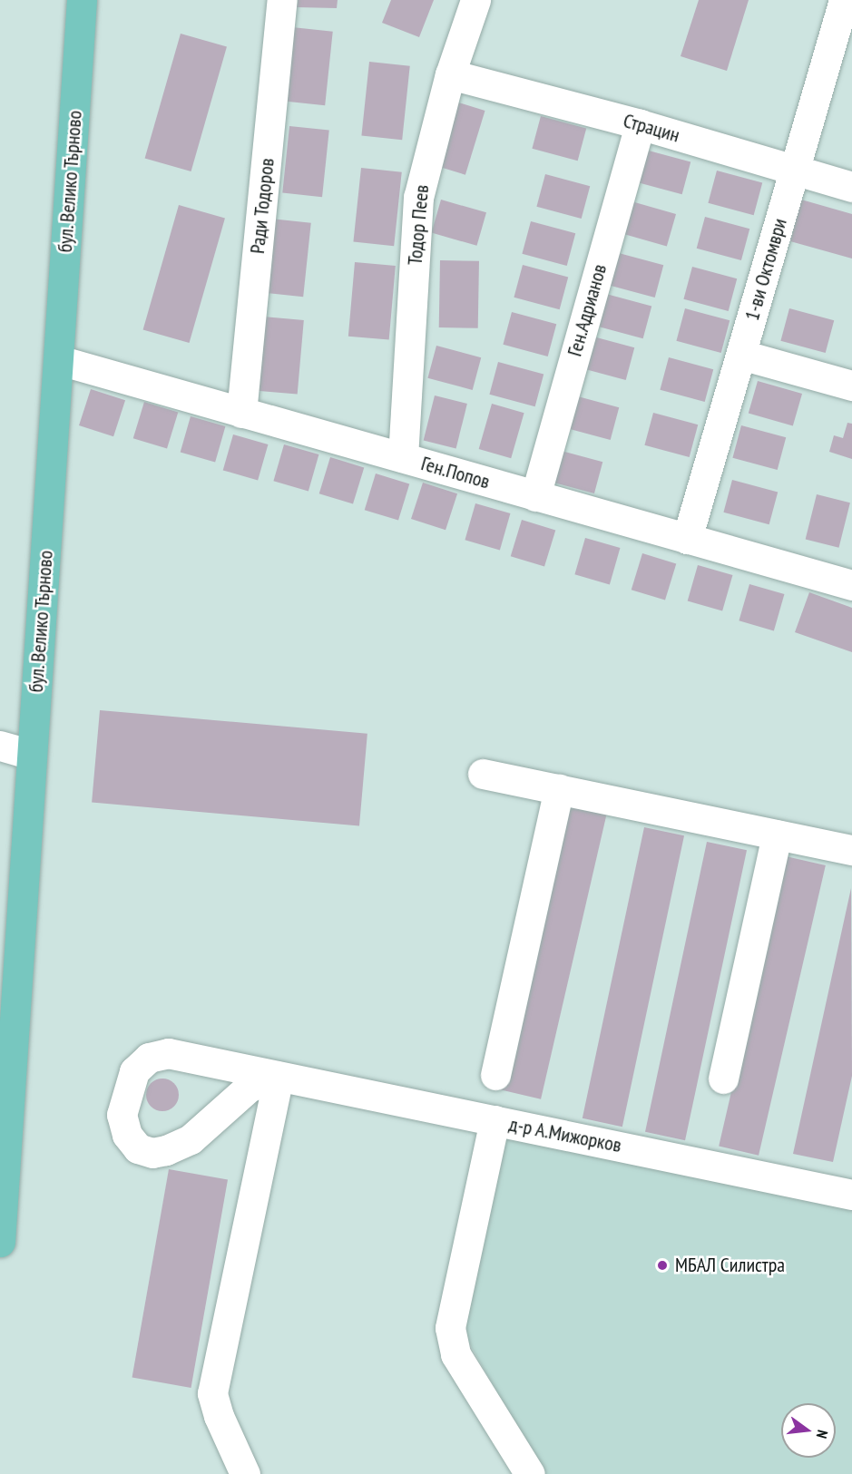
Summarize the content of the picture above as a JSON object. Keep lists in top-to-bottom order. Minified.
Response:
{"streets":{"main road":["бул. Велико Търново"],"street":["Страцин","Ради Тодоров","Тодор Пеев","1-ви Октомври","Ген.Адрианов","Ген.Попов","д-р А.Мижорков"]},"crossings":[["Страцин","Тодор Пеев"],["Страцин","1-ви Октомври"],["Страцин","Ген.Адрианов"],["бул. Велико Търново","Ген.Попов"],["Ради Тодоров","Ген.Попов"],["Тодор Пеев","Ген.Попов"],["1-ви Октомври","Ген.Попов"],["Ген.Адрианов","Ген.Попов"]],"places":["МБАЛ Силистра"],"north":"right"}
